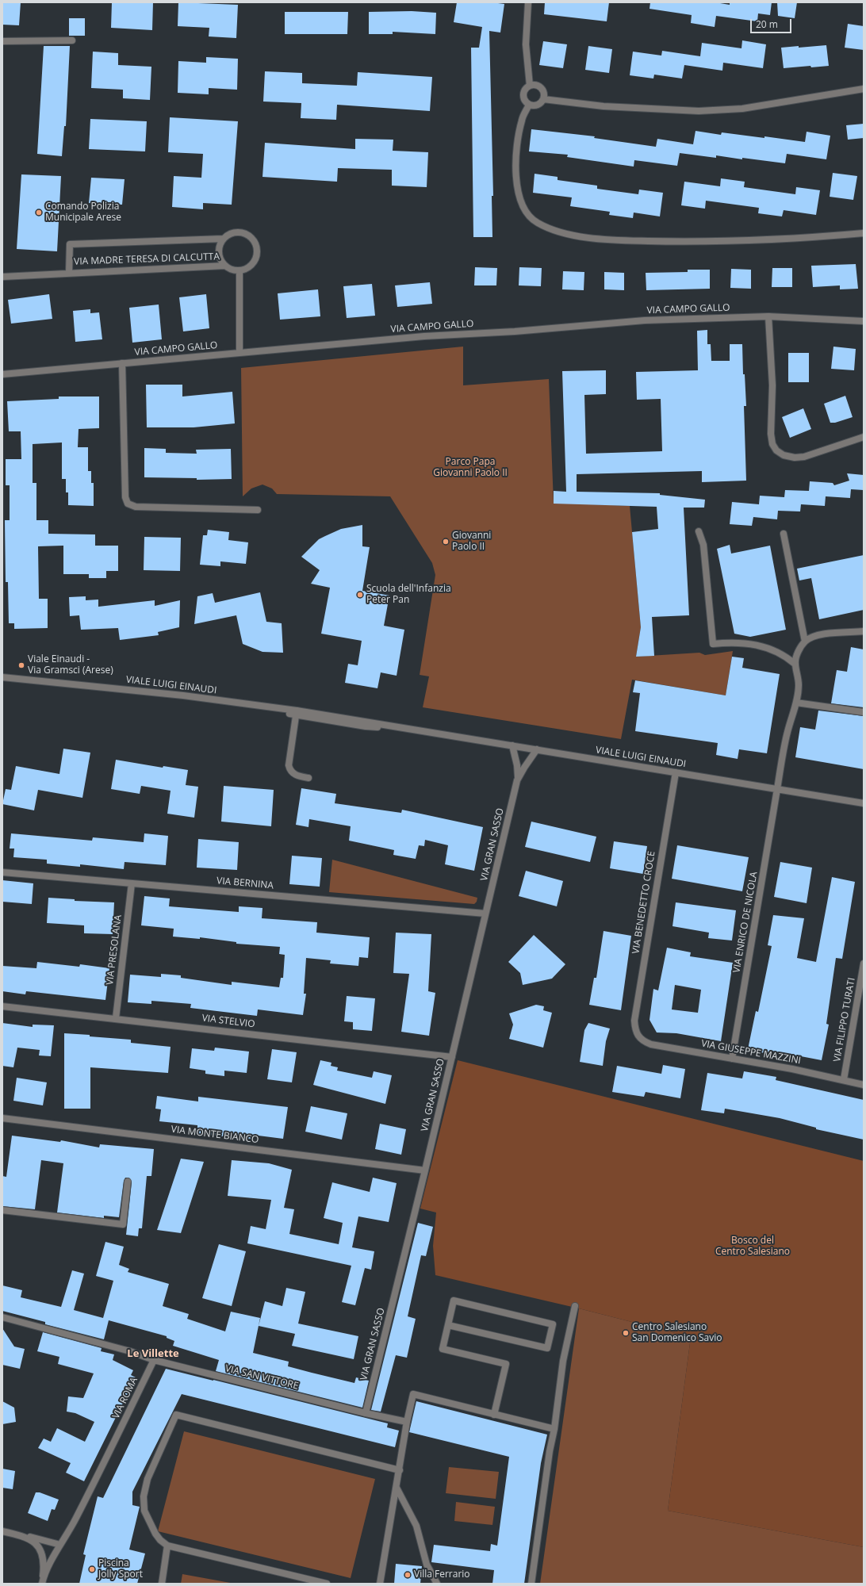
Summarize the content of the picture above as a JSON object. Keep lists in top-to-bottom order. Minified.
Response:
{"streets":{"street":["VIA MADRE TERESA DI CALCUTTA","VIA CAMPO GALLO","VIALE LUIGI EINAUDI","VIA GRAN SASSO","VIA BERNINA","VIA BENEDETTO CROCE","VIA ENRICO DE NICOLA","VIA PRESOLANA","VIA FILIPPO TURATI","VIA STELVIO","VIA GIUSEPPE MAZZINI","VIA MONTE BIANCO","VIA SAN VITTORE","VIA ROMA"]},"crossings":[["VIALE LUIGI EINAUDI","VIA GRAN SASSO"],["VIALE LUIGI EINAUDI","VIA BENEDETTO CROCE"],["VIALE LUIGI EINAUDI","VIA ENRICO DE NICOLA"],["VIA GRAN SASSO","VIA BERNINA"],["VIA GRAN SASSO","VIA STELVIO"],["VIA GRAN SASSO","VIA MONTE BIANCO"],["VIA GRAN SASSO","VIA SAN VITTORE"],["VIA BERNINA","VIA PRESOLANA"],["VIA BENEDETTO CROCE","VIA GIUSEPPE MAZZINI"],["VIA ENRICO DE NICOLA","VIA GIUSEPPE MAZZINI"],["VIA PRESOLANA","VIA STELVIO"],["VIA FILIPPO TURATI","VIA GIUSEPPE MAZZINI"],["VIA SAN VITTORE","VIA ROMA"]],"districts":["Le Villette"],"parks":["Parco Papa Giovanni Paolo II","Bosco del Centro Salesiano"],"places":["Comando Polizia Municipale Arese","Giovanni Paolo II","Scuola dell'Infanzia Peter Pan","Viale Einaudi - Via Gramsci (Arese)","Centro Salesiano San Domenico Savio","Piscina Jolly Sport","Villa Ferrario"],"scale_bar":"20 m"}
